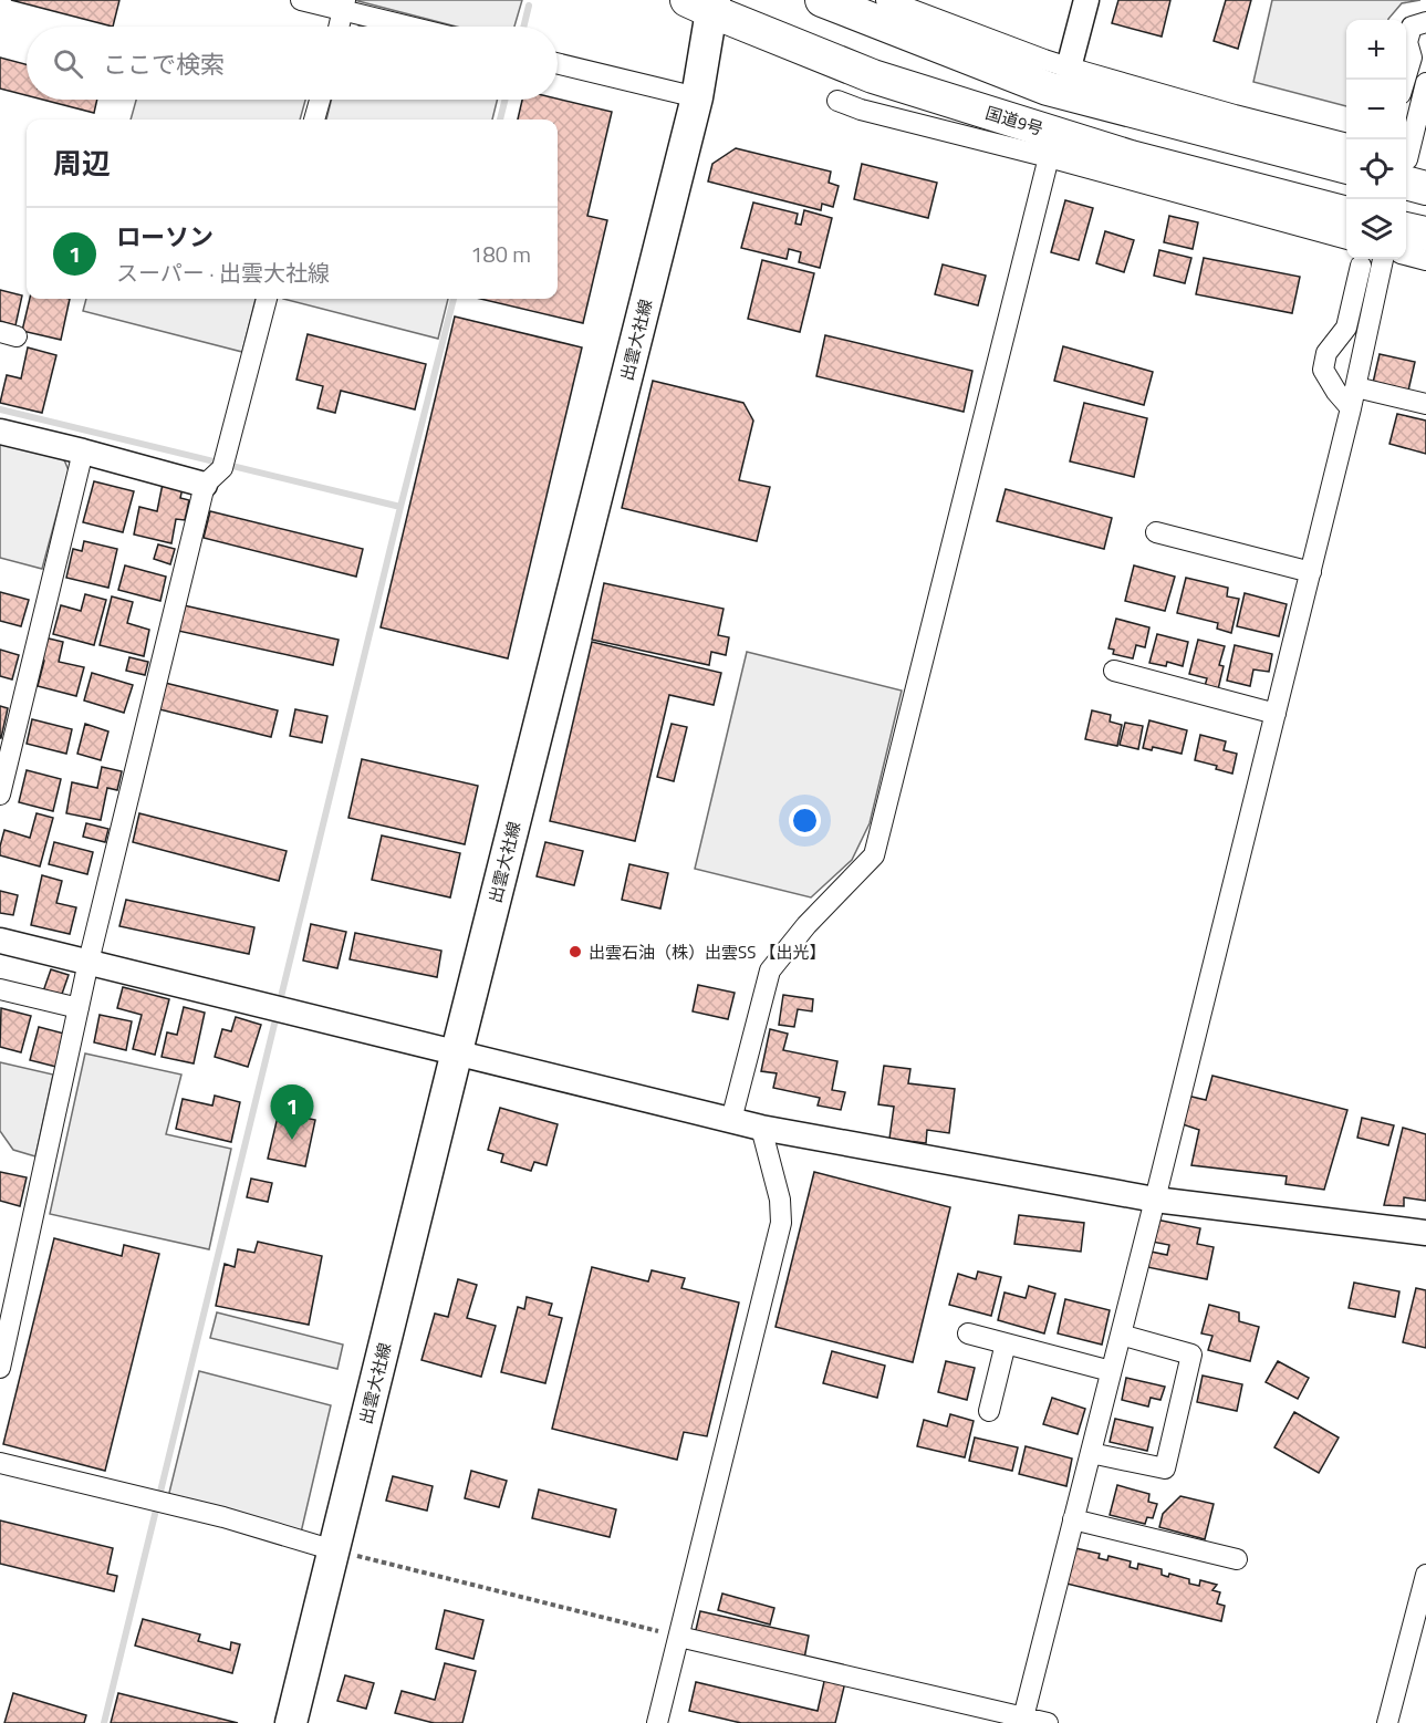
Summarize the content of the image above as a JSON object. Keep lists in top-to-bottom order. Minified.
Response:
{"streets":{"highway":["国道9号"],"main road":["出雲大社線"]},"crossings":[["国道9号","出雲大社線"]],"places":["出雲石油（株）出雲SS 【出光】"],"page":{"map_buttons":["+","−"],"search":"ここで検索","heading":"周辺","list":[{"mark":"1","name":"ローソン","note":"スーパー · 出雲大社線","value":"180 m"}],"pins":"1"}}
